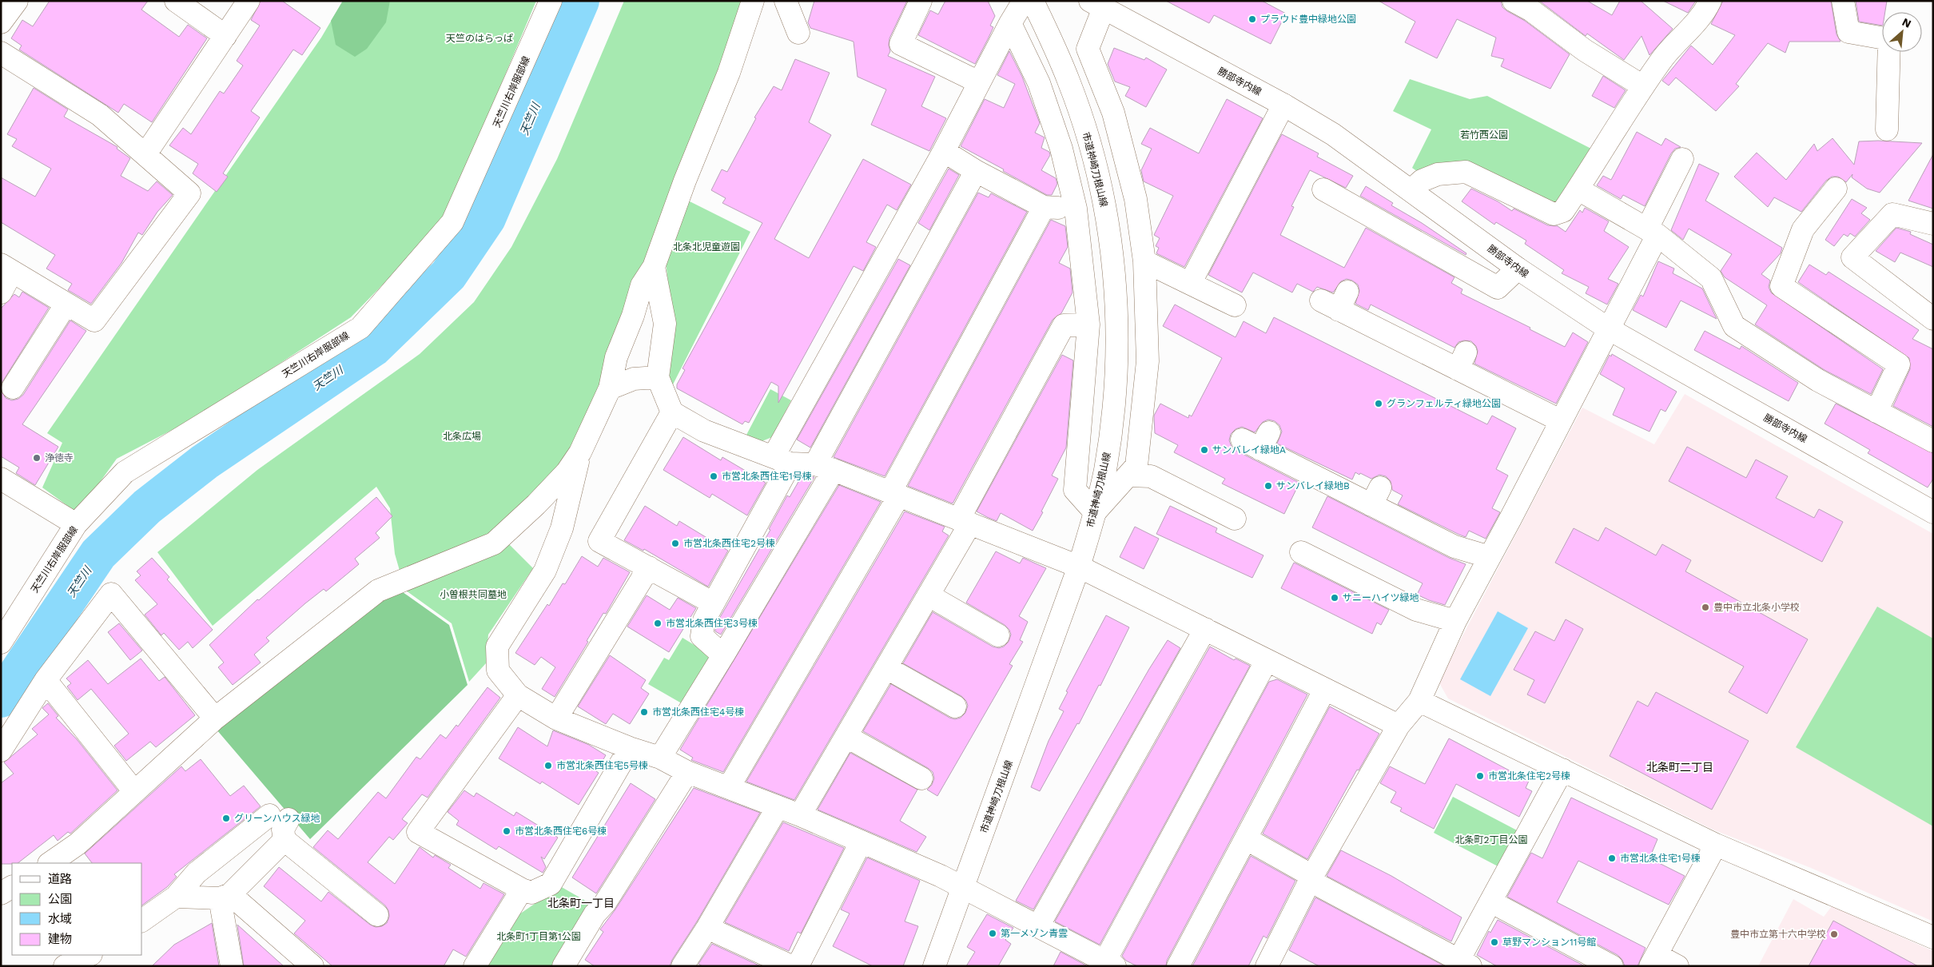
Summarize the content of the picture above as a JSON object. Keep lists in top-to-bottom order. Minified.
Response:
{"streets":{"street":["勝部寺内線","天竺川右岸服部線","市道神崎刀根山線"]},"districts":["北条町二丁目","北条町一丁目"],"water":["天竺川"],"parks":["天竺のはらっぱ","若竹西公園","北条北児童遊園","北条広場","小曽根共同墓地","北条町2丁目公園","北条町1丁目第1公園"],"places":["プラウド豊中緑地公園","グランフェルティ緑地公園","サンバレイ緑地A","浄徳寺","市営北条西住宅1号棟","サンバレイ緑地B","市営北条西住宅2号棟","サニーハイツ緑地","豊中市立北条小学校","市営北条西住宅3号棟","市営北条西住宅4号棟","市営北条西住宅5号棟","市営北条住宅2号棟","グリーンハウス緑地","市営北条西住宅6号棟","市営北条住宅1号棟","第一メゾン青雲","豊中市立第十六中学校","草野マンション11号館"],"legend":["道路","公園","水域","建物"],"north":"top right"}
